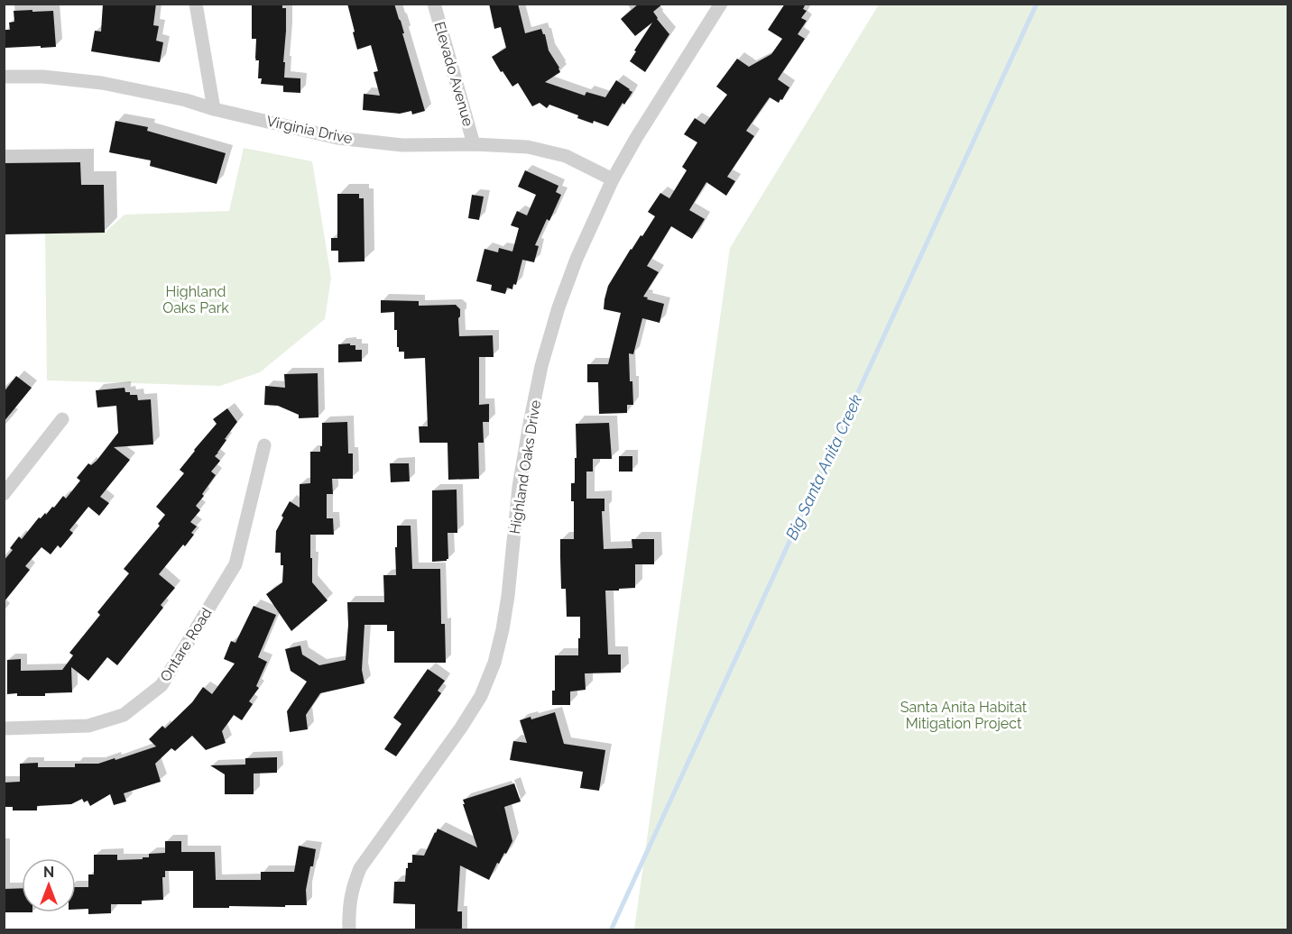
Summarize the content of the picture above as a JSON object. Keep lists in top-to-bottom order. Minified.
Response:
{"streets":{"street":["Elevado Avenue","Virginia Drive","Highland Oaks Drive","Ontare Road"]},"crossings":[["Elevado Avenue","Virginia Drive"],["Virginia Drive","Highland Oaks Drive"]],"water":["Big Santa Anita Creek"],"parks":["Highland Oaks Park","Santa Anita Habitat Mitigation Project"],"north":"top"}
